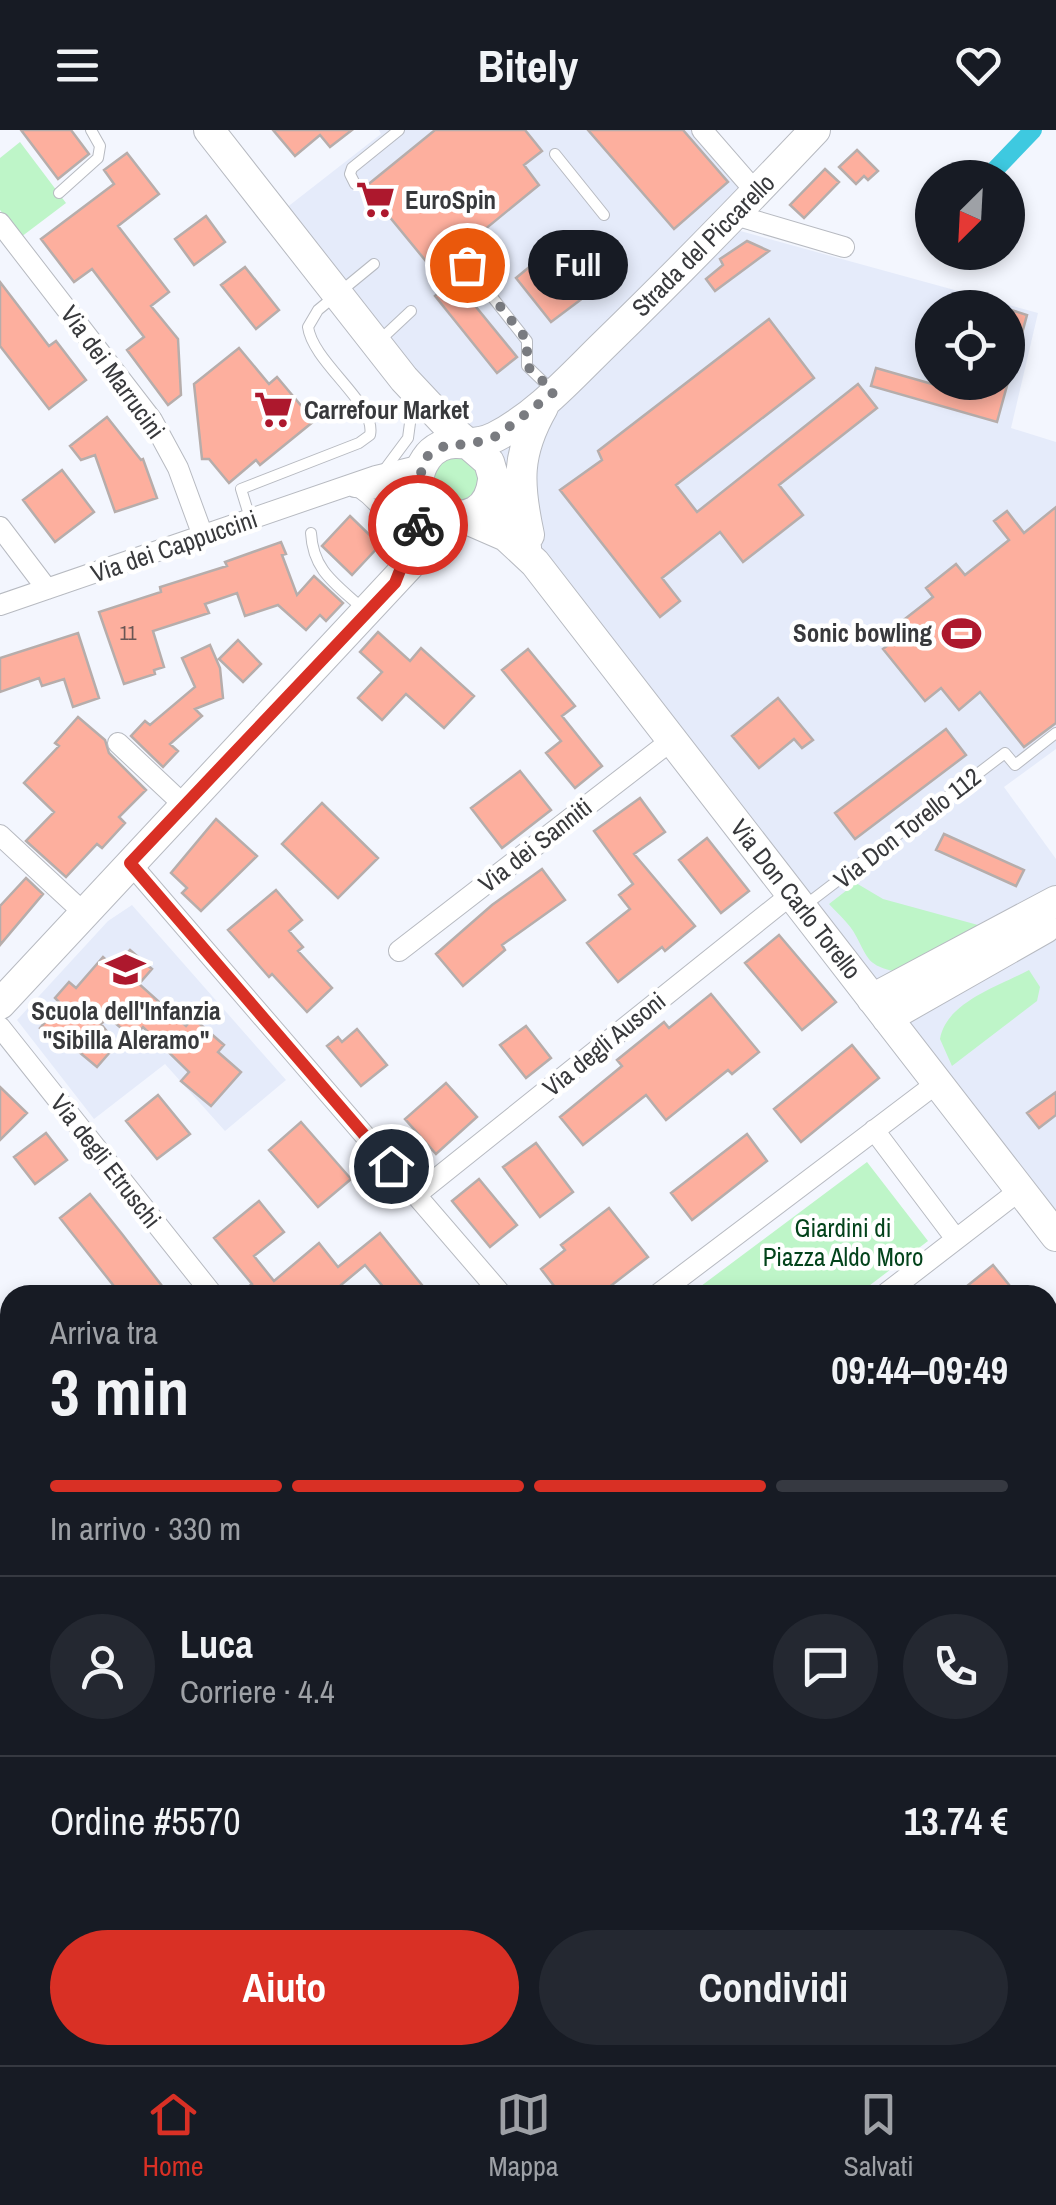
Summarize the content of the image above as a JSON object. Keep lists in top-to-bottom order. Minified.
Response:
{"streets":{"street":["Strada del Piccarello","Via dei Marrucini","Via dei Cappuccini","Via dei Sanniti","Via Don Carlo Torello","Via degli Ausoni","Via degli Etruschi"],"lane":["Via Don Torello 112"]},"crossings":[["Strada del Piccarello","Via dei Cappuccini"],["Strada del Piccarello","Via Don Carlo Torello"],["Via dei Marrucini","Via dei Cappuccini"],["Via dei Cappuccini","Via Don Carlo Torello"],["Via Don Torello 112","Via Don Carlo Torello"],["Via Don Torello 112","Via degli Ausoni"],["Via dei Sanniti","Via Don Carlo Torello"],["Via Don Carlo Torello","Via degli Ausoni"]],"parks":["Giardini di Piazza Aldo Moro"],"places":{"supermarket":["EuroSpin","Carrefour Market"],"other":["Full"],"sports":["Sonic bowling"],"school or university":["Scuola dell'Infanzia \"Sibilla Aleramo\""]},"house_numbers":["11"],"north":"bottom left","page":{"header":"Bitely","bubble":"Full","heading":["3 min","Arriva tra","09:44–09:49"],"panel":["Luca","Corriere · 4.4","Ordine #5570","13.74 €"],"bar":"In arrivo · 330 m","buttons":["Aiuto","Condividi"],"tabs":["Home","Mappa","Salvati"]}}
